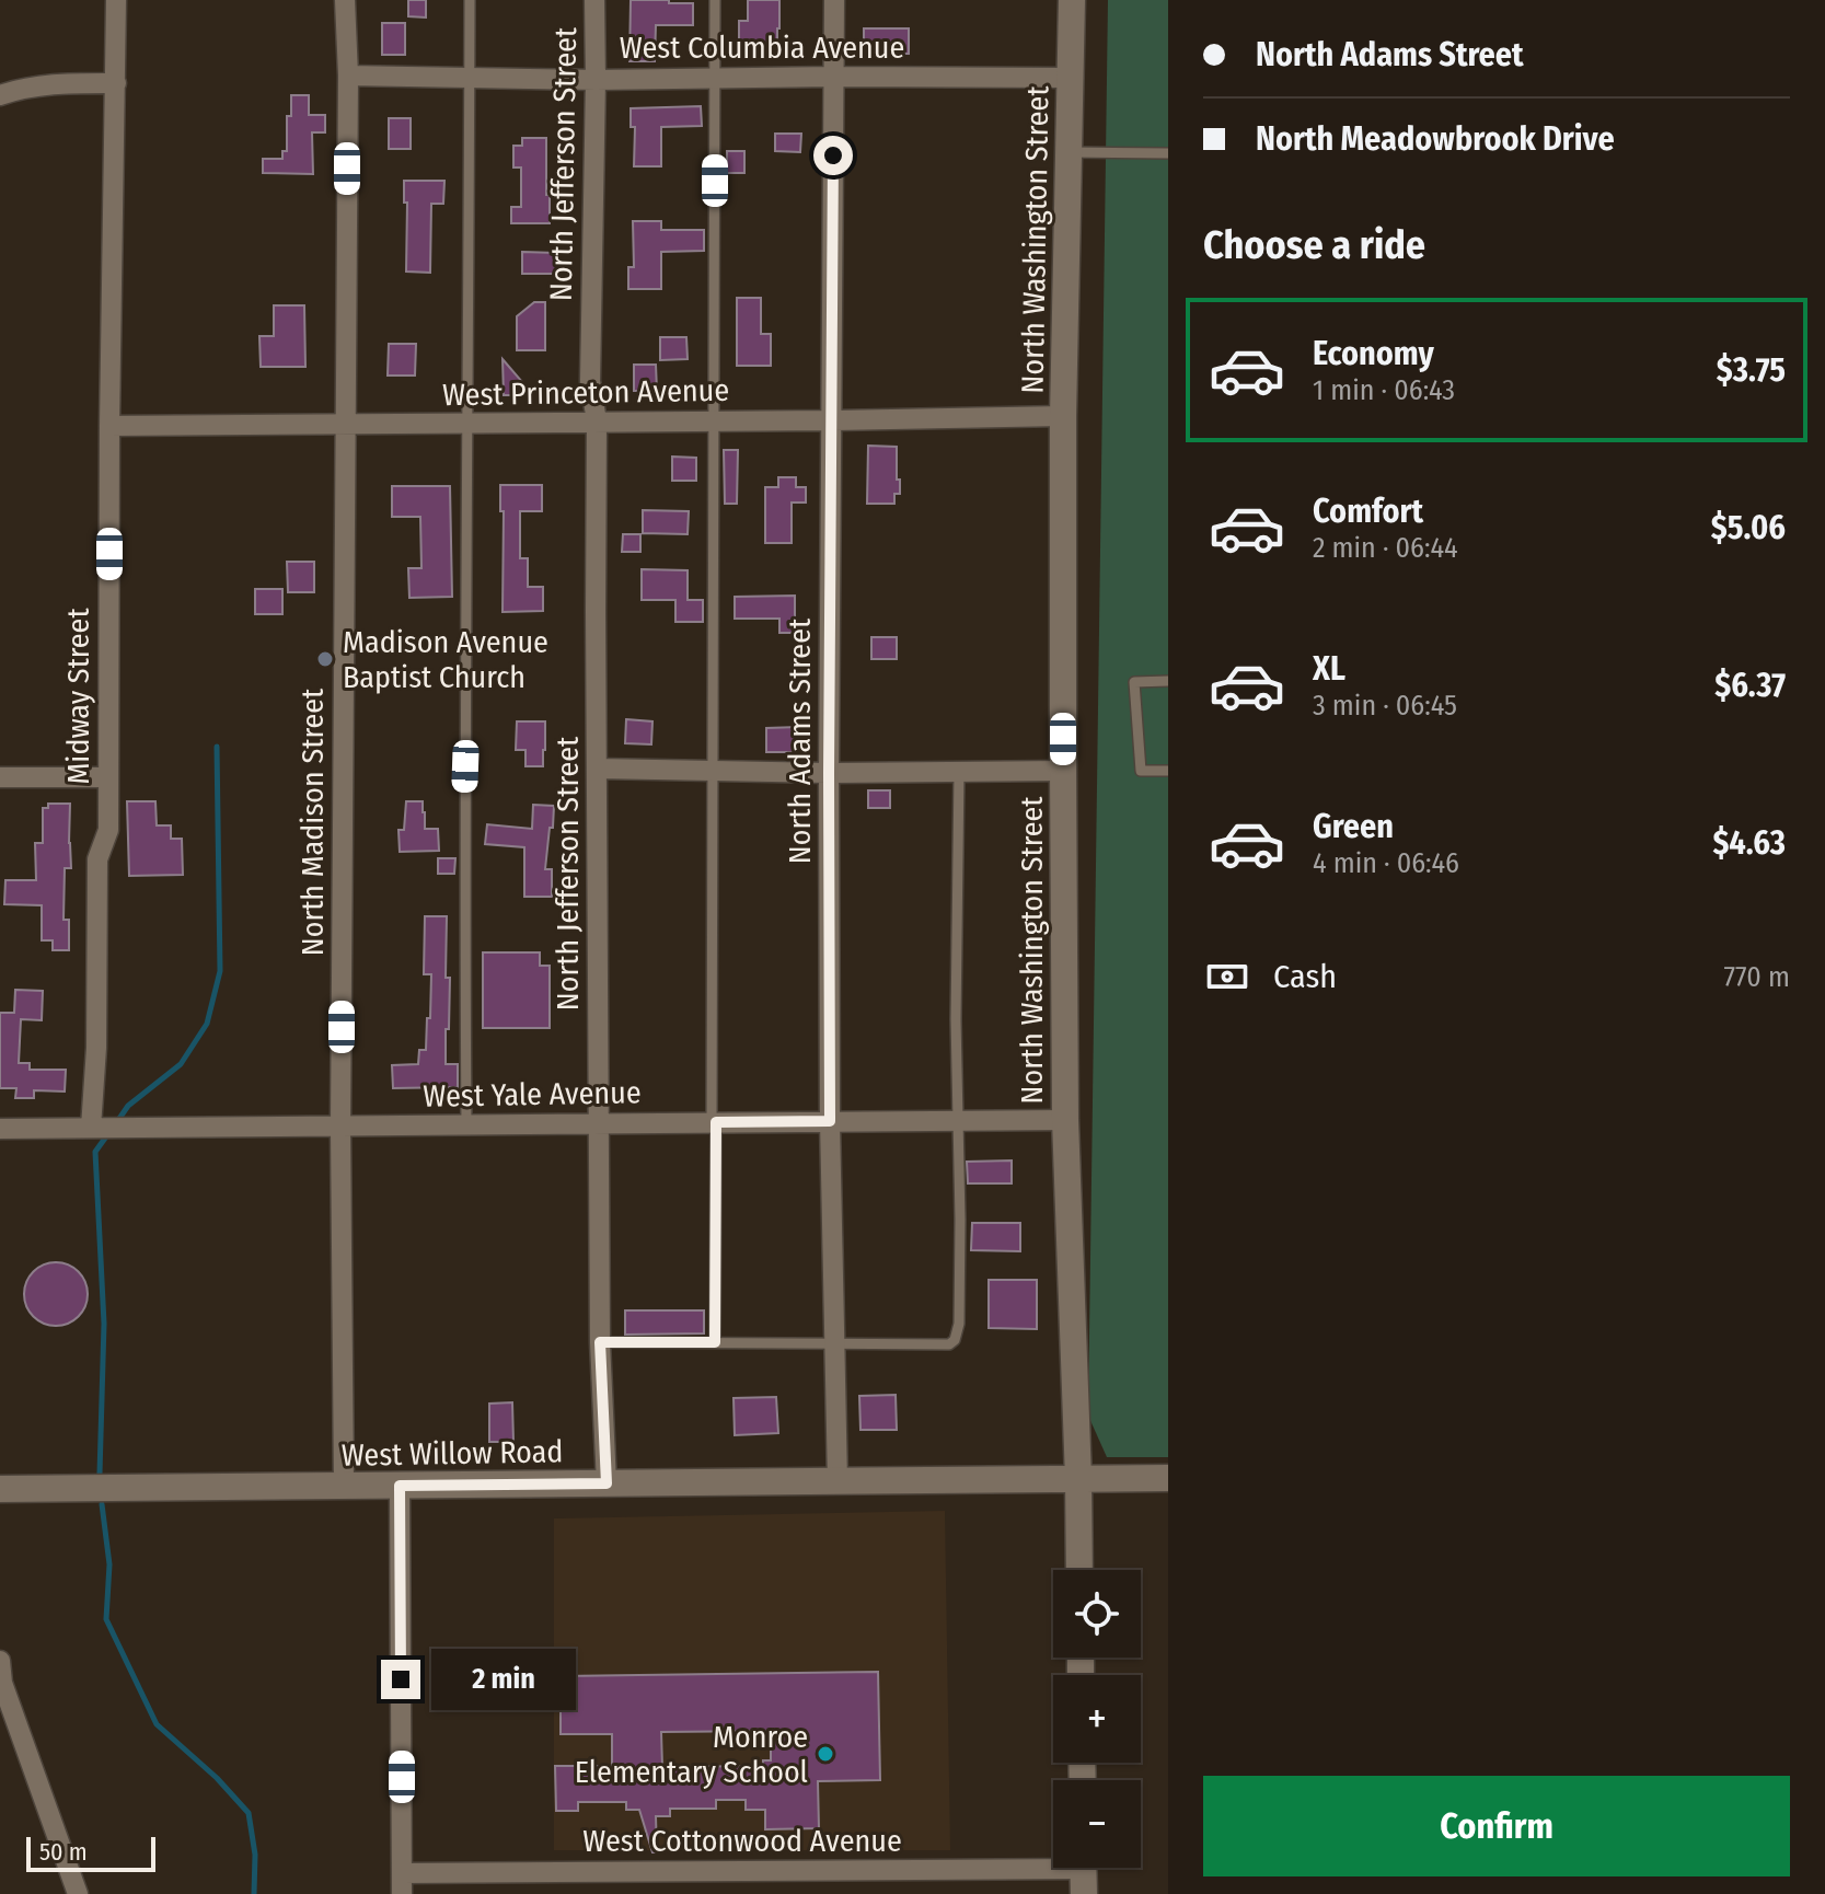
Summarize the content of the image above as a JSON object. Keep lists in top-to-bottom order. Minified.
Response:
{"streets":{"street":["West Columbia Avenue","North Jefferson Street","North Washington Street","West Princeton Avenue","Midway Street","North Adams Street","North Madison Street","West Yale Avenue","West Willow Road","West Cottonwood Avenue"]},"crossings":[["West Columbia Avenue","North Jefferson Street"],["West Columbia Avenue","North Washington Street"],["West Columbia Avenue","North Adams Street"],["West Columbia Avenue","North Madison Street"],["North Jefferson Street","West Princeton Avenue"],["North Jefferson Street","West Yale Avenue"],["North Jefferson Street","West Willow Road"],["North Washington Street","West Princeton Avenue"],["North Washington Street","West Yale Avenue"],["North Washington Street","West Willow Road"],["West Princeton Avenue","Midway Street"],["West Princeton Avenue","North Adams Street"],["West Princeton Avenue","North Madison Street"],["Midway Street","West Yale Avenue"],["North Adams Street","West Yale Avenue"],["North Adams Street","West Willow Road"],["North Madison Street","West Yale Avenue"],["North Madison Street","West Willow Road"]],"places":["Madison Avenue Baptist Church","Monroe Elementary School"],"scale_bar":"50 m","page":{"banner":["North Adams Street","North Meadowbrook Drive"],"heading":"Choose a ride","list":[{"name":"Economy","note":"1 min · 06:43","value":"$3.75"},{"name":"Comfort","note":"2 min · 06:44","value":"$5.06"},{"name":"XL","note":"3 min · 06:45","value":"$6.37"},{"name":"Green","note":"4 min · 06:46","value":"$4.63"}],"pay":["Cash","770 m"],"map_buttons":["+","−"],"bubble":"2 min","buttons":"Confirm","scale":"50 m"}}
